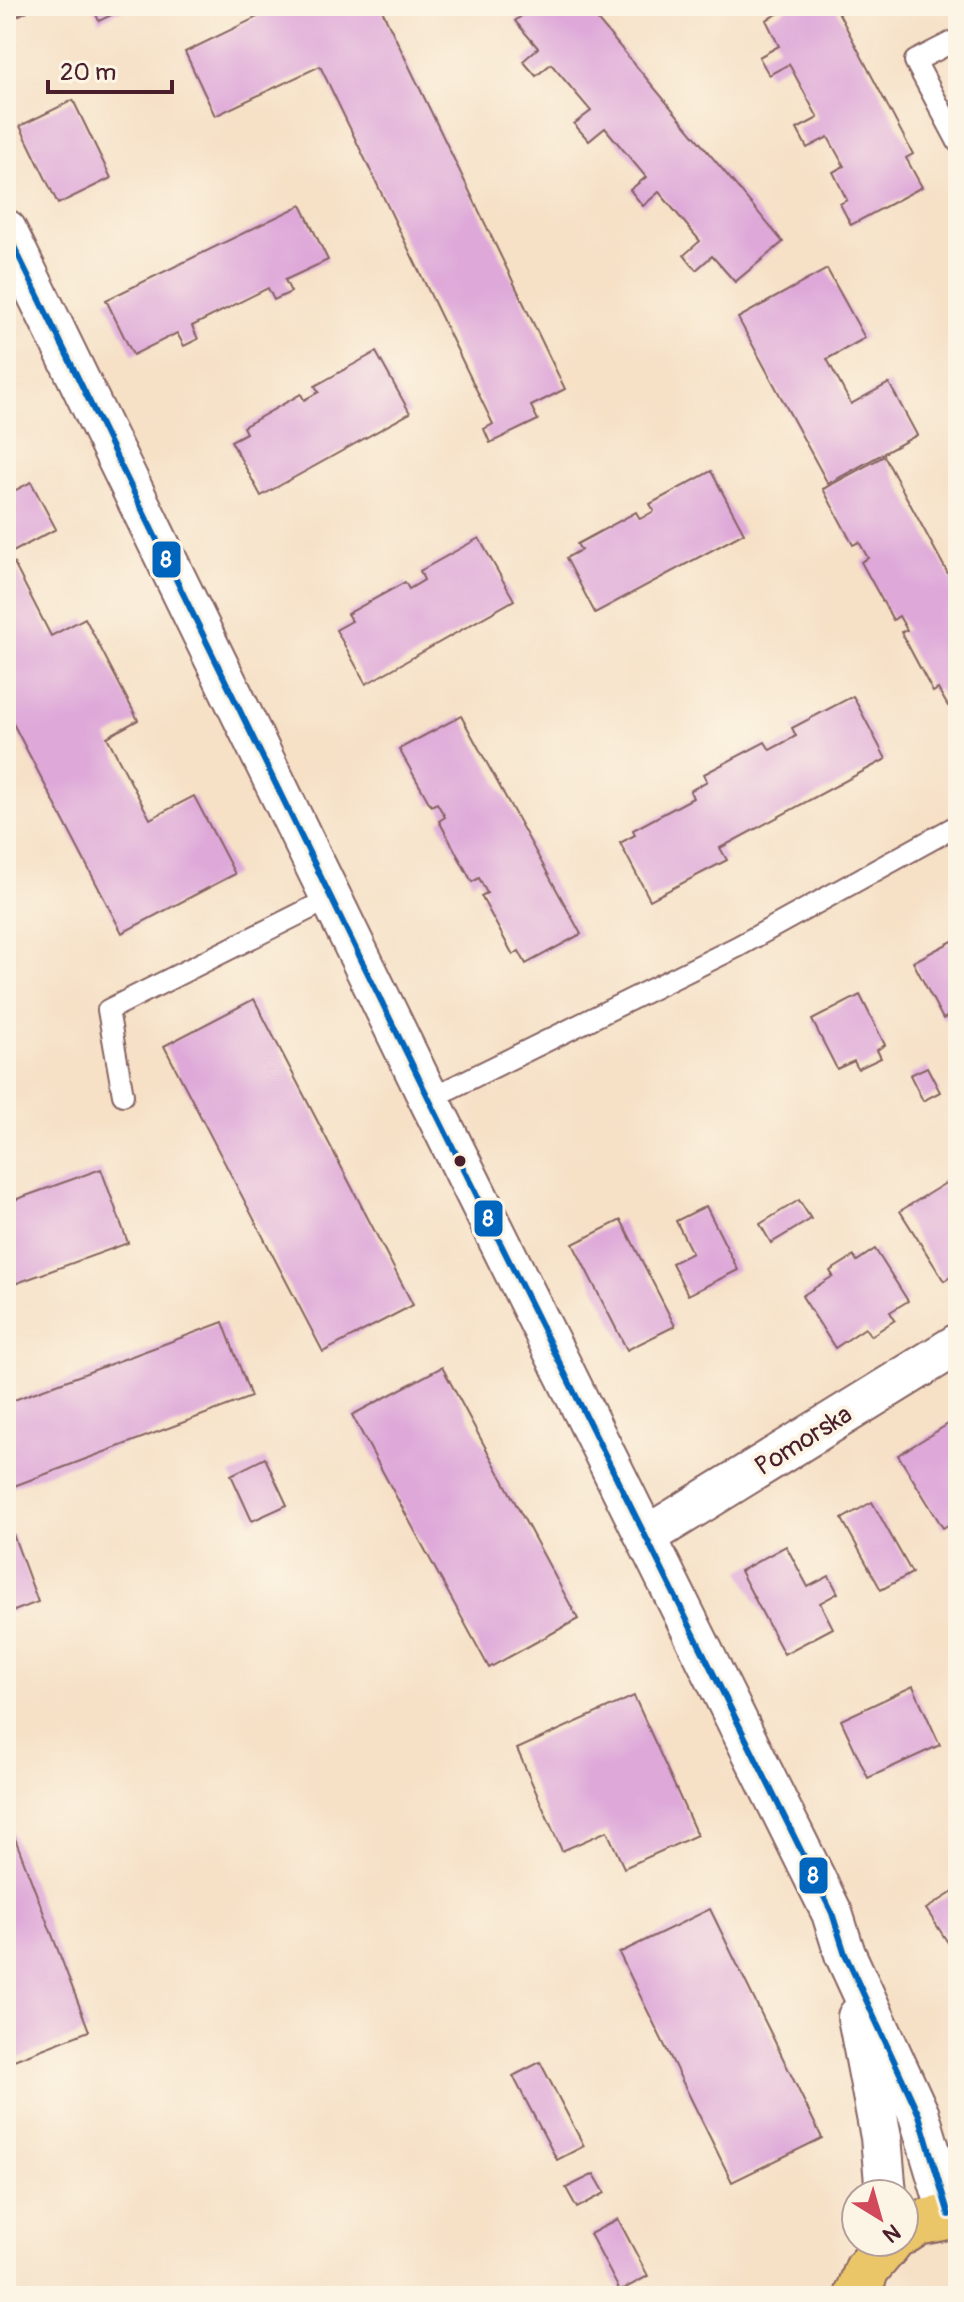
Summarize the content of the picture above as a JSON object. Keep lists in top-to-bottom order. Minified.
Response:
{"streets":{"street":["Pomorska"]},"lines":["transit line 8"],"scale_bar":"20 m","north":"bottom right"}
